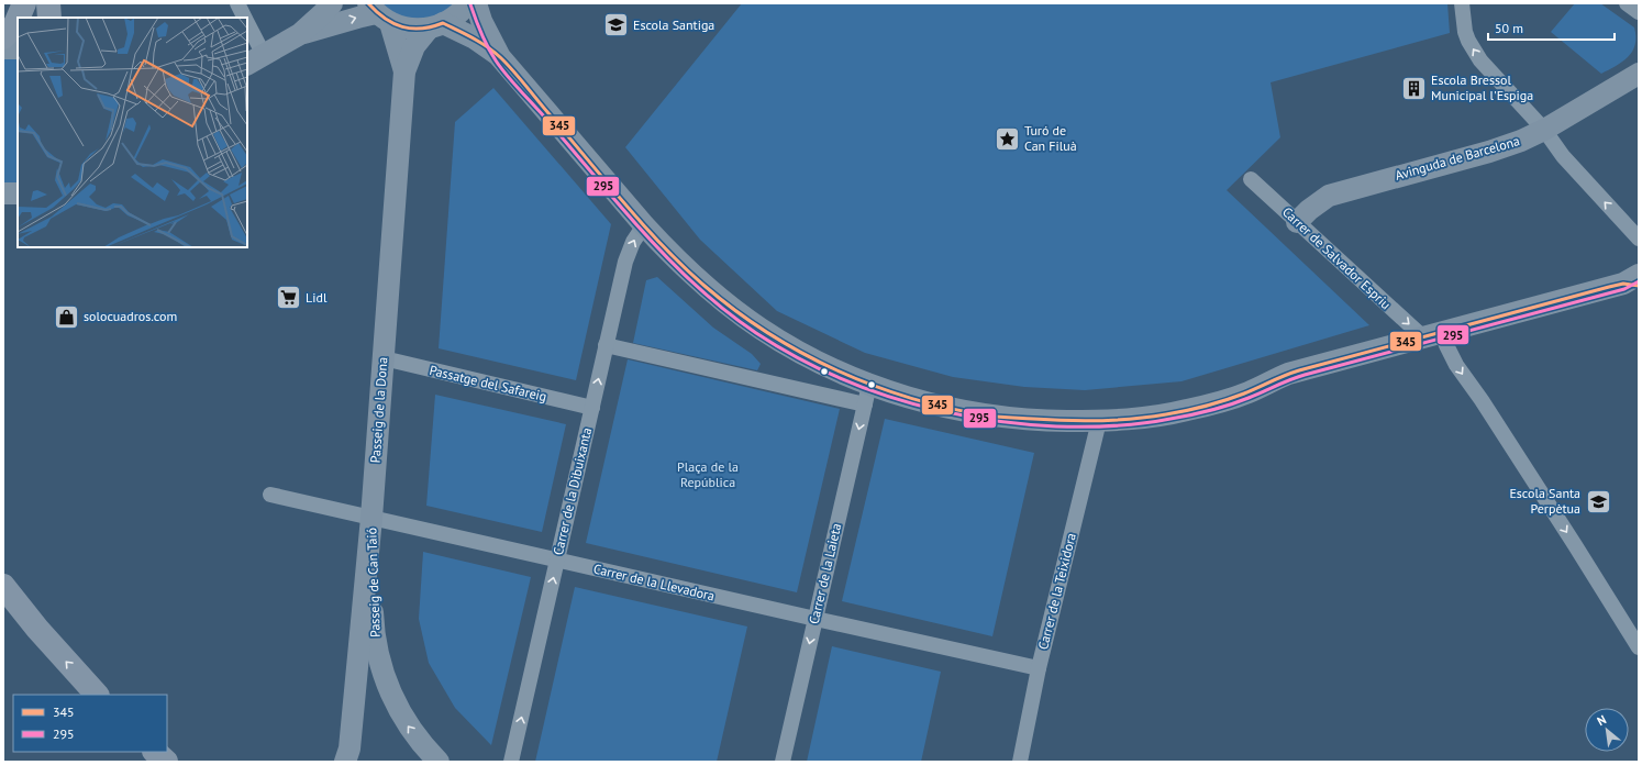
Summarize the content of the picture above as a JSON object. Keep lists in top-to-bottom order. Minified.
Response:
{"streets":{"main road":["Avinguda de Barcelona","Passeig de la Dona","Passeig de Can Taió"],"street":["Carrer de Salvador Espriu","Passatge del Safareig","Carrer de la Dibuixanta","Carrer de la Laieta","Carrer de la Llevadora","Carrer de la Teixidora"]},"crossings":[["Avinguda de Barcelona","Carrer de Salvador Espriu"],["Passatge del Safareig","Passeig de la Dona"],["Passatge del Safareig","Carrer de la Dibuixanta"],["Passeig de la Dona","Passeig de Can Taió"],["Passeig de la Dona","Carrer de la Llevadora"],["Carrer de la Dibuixanta","Carrer de la Llevadora"],["Carrer de la Laieta","Carrer de la Llevadora"],["Passeig de Can Taió","Carrer de la Llevadora"],["Carrer de la Llevadora","Carrer de la Teixidora"]],"one_way":["Carrer de Salvador Espriu","Carrer de la Dibuixanta","Carrer de la Laieta","Passeig de Can Taió"],"parks":["Plaça de la República"],"places":{"school or university":["Escola Santiga","Escola Santa Perpètua"],"building":["Escola Bressol Municipal l'Espiga"],"place":["Turó de Can Filuà"],"supermarket":["Lidl"],"shop":["solocuadros.com"]},"lines":["transit line 345","transit line 295"],"legend":["345","295"],"scale_bar":"50 m","north":"top left"}
